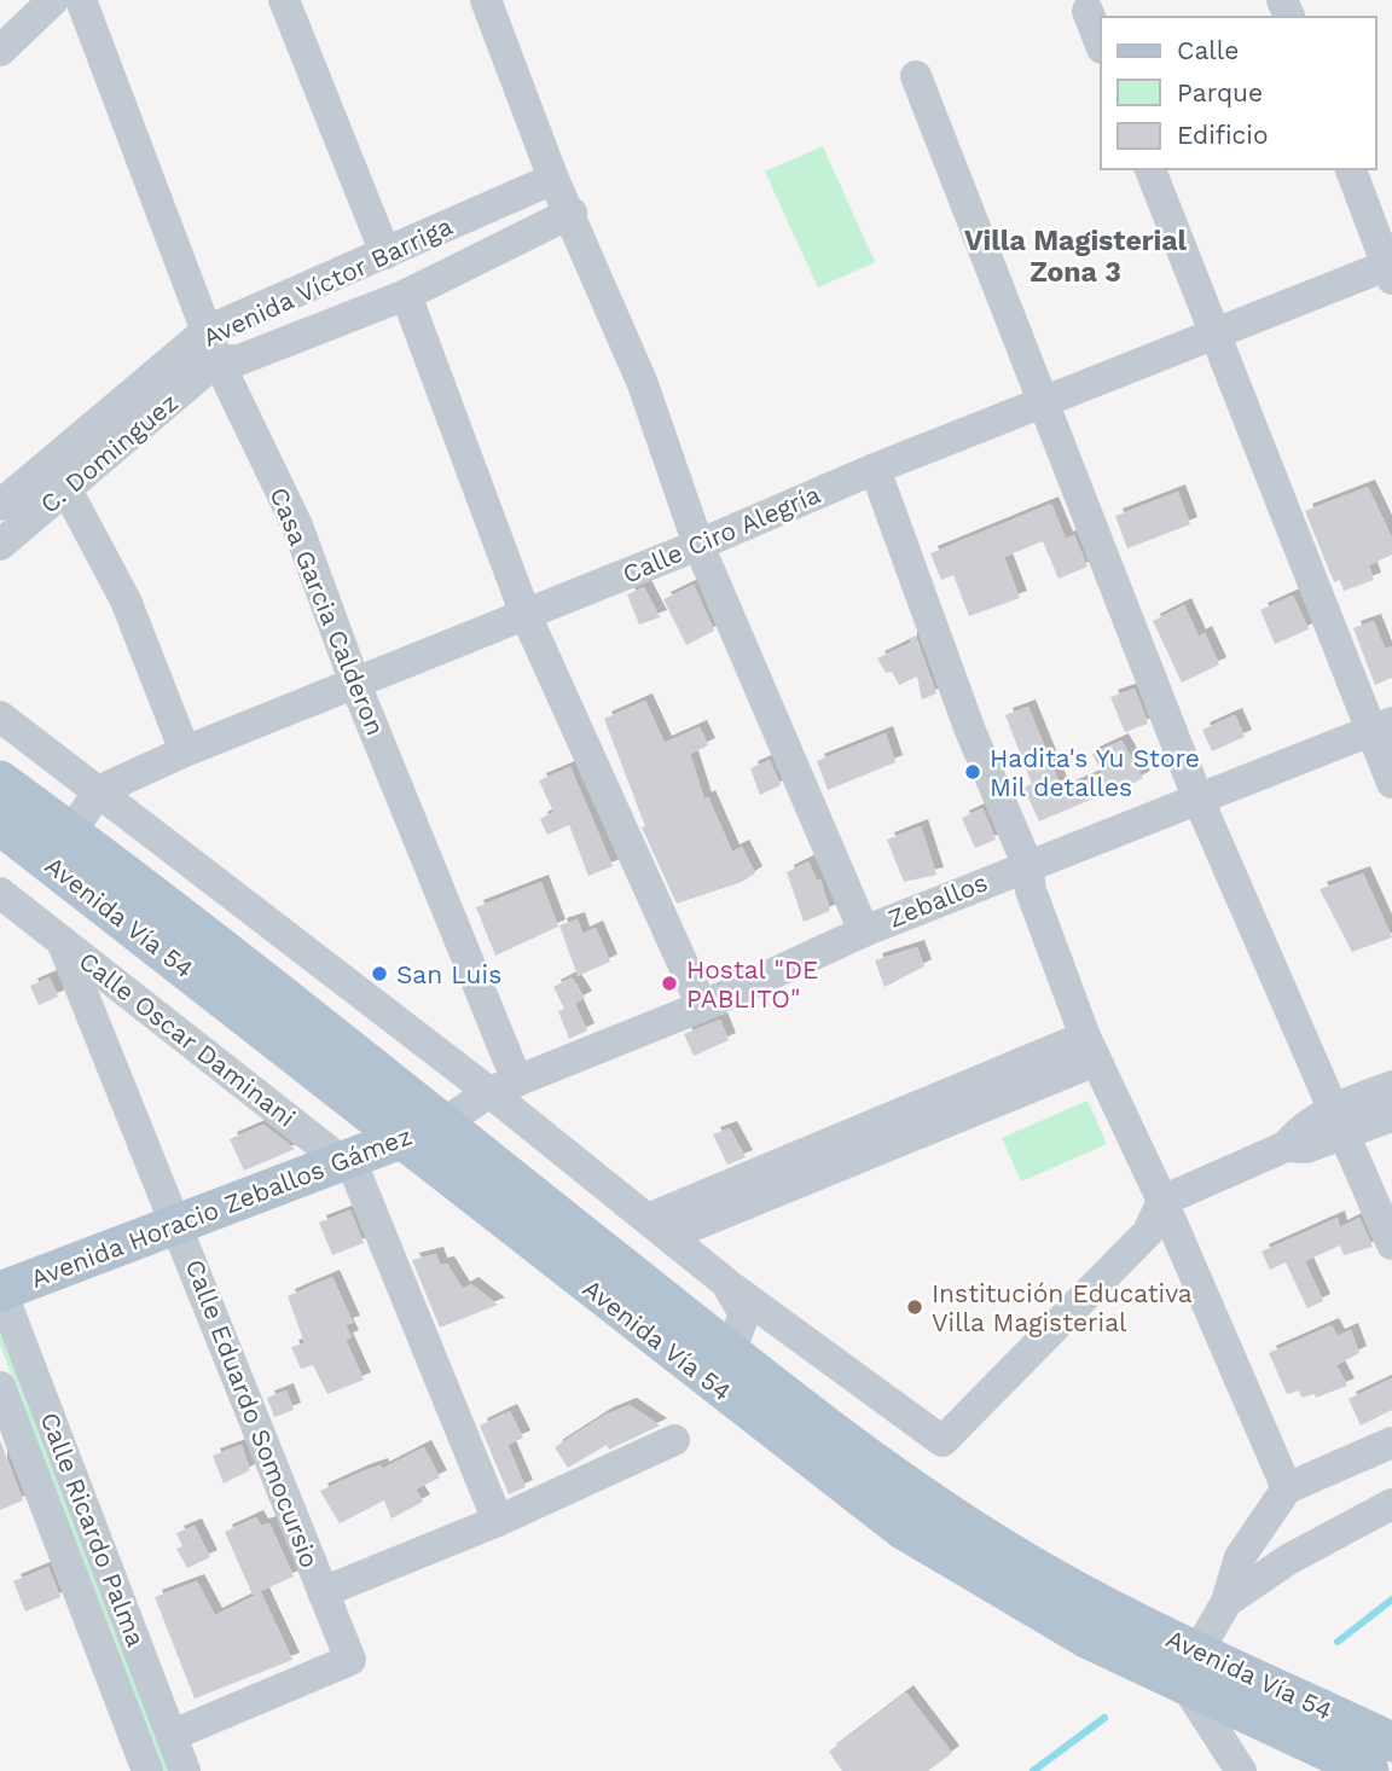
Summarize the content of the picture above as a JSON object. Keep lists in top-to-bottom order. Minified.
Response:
{"streets":{"main road":["Avenida Vía 54","Avenida Horacio Zeballos Gámez"],"street":["Avenida Víctor Barriga","C. Dominguez","Calle Ciro Alegría","Casa Garcia Calderon","Zeballos","Calle Oscar Daminani","Calle Eduardo Somocursio","Calle Ricardo Palma"]},"crossings":[["Avenida Víctor Barriga","C. Dominguez"],["Avenida Víctor Barriga","Casa Garcia Calderon"],["C. Dominguez","Casa Garcia Calderon"],["Calle Ciro Alegría","Casa Garcia Calderon"],["Calle Ciro Alegría","Avenida Vía 54"],["Casa Garcia Calderon","Zeballos"],["Casa Garcia Calderon","Avenida Vía 54"],["Casa Garcia Calderon","Avenida Horacio Zeballos Gámez"],["Zeballos","Avenida Vía 54"],["Zeballos","Avenida Horacio Zeballos Gámez"],["Avenida Vía 54","Avenida Horacio Zeballos Gámez"],["Calle Oscar Daminani","Avenida Horacio Zeballos Gámez"],["Calle Oscar Daminani","Calle Eduardo Somocursio"],["Avenida Horacio Zeballos Gámez","Calle Eduardo Somocursio"],["Avenida Horacio Zeballos Gámez","Calle Ricardo Palma"],["Calle Eduardo Somocursio","Calle Ricardo Palma"]],"districts":["Villa Magisterial Zona 3"],"places":["Hadita's Yu Store Mil detalles","San Luis","Hostal \"DE PABLITO\"","Institución Educativa Villa Magisterial"],"legend":["Calle","Parque","Edificio"]}
